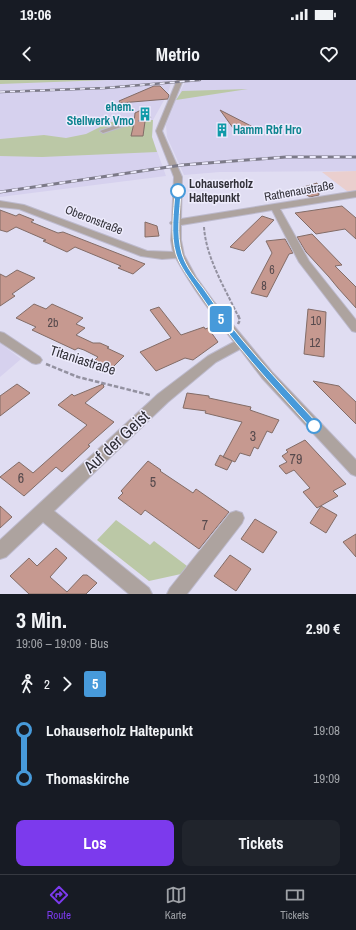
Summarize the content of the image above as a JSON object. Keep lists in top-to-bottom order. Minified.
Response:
{"streets":{"street":["Rathenaustraße","Oberonstraße","Titaniastraße","Auf der Geist"]},"crossings":[["Titaniastraße","Auf der Geist"]],"places":{"building":["ehem. Stellwerk Vmo","Hamm Rbf Hro"],"other":["Lohauserholz Haltepunkt"]},"lines":["bus line 5"],"house_numbers":["6","8","10","2b","12","3","79","6","5","7"],"page":{"status":"19:06","header":"Metrio","on_map":"5","heading":["3 Min.","19:06 – 19:09 · Bus","2.90 €"],"legs":["2","5"],"list":[{"name":"Lohauserholz Haltepunkt","value":"19:08"},{"name":"Thomaskirche","value":"19:09"}],"buttons":["Los","Tickets"],"tabs":["Route","Karte","Tickets"]}}
